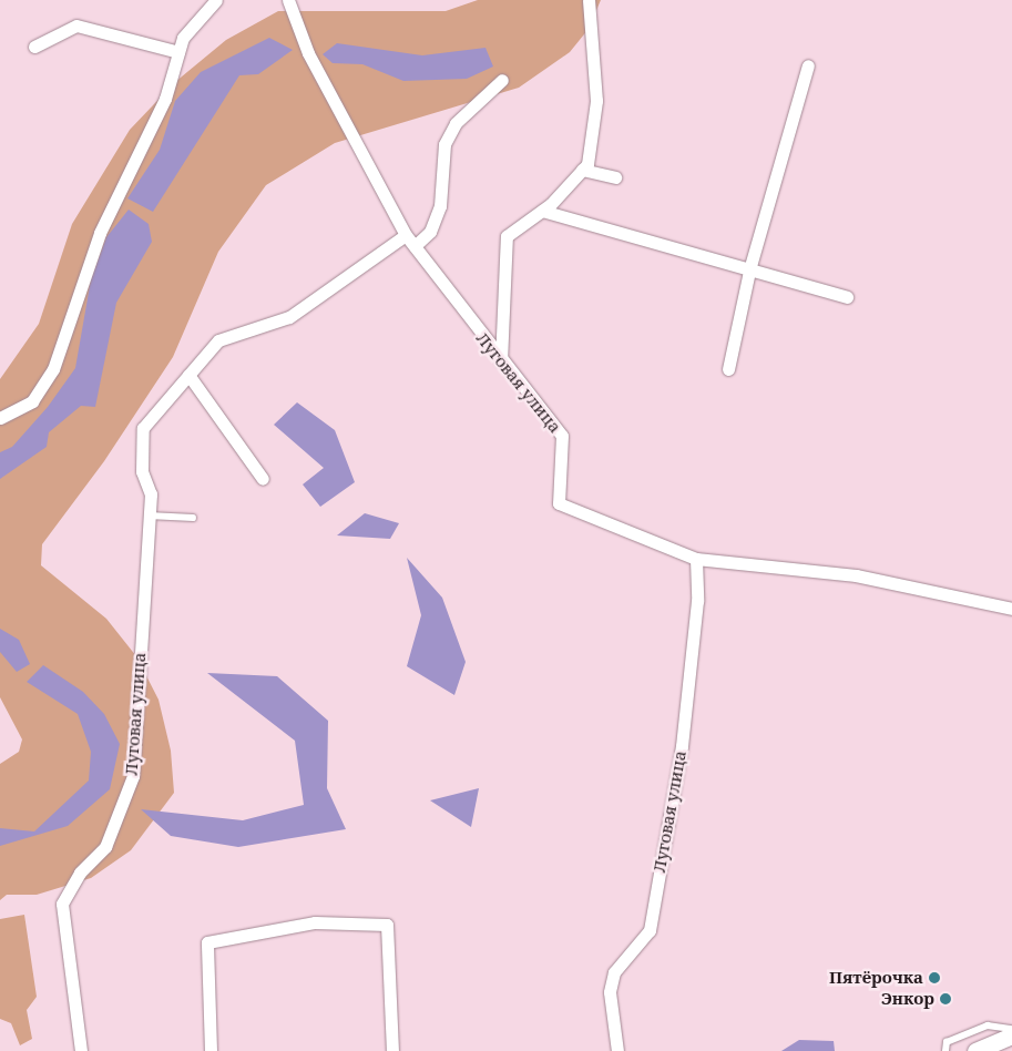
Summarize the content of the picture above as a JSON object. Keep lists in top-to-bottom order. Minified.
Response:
{"streets":{"street":["Луговая улица"]},"places":["Пятёрочка","Энкор"]}
